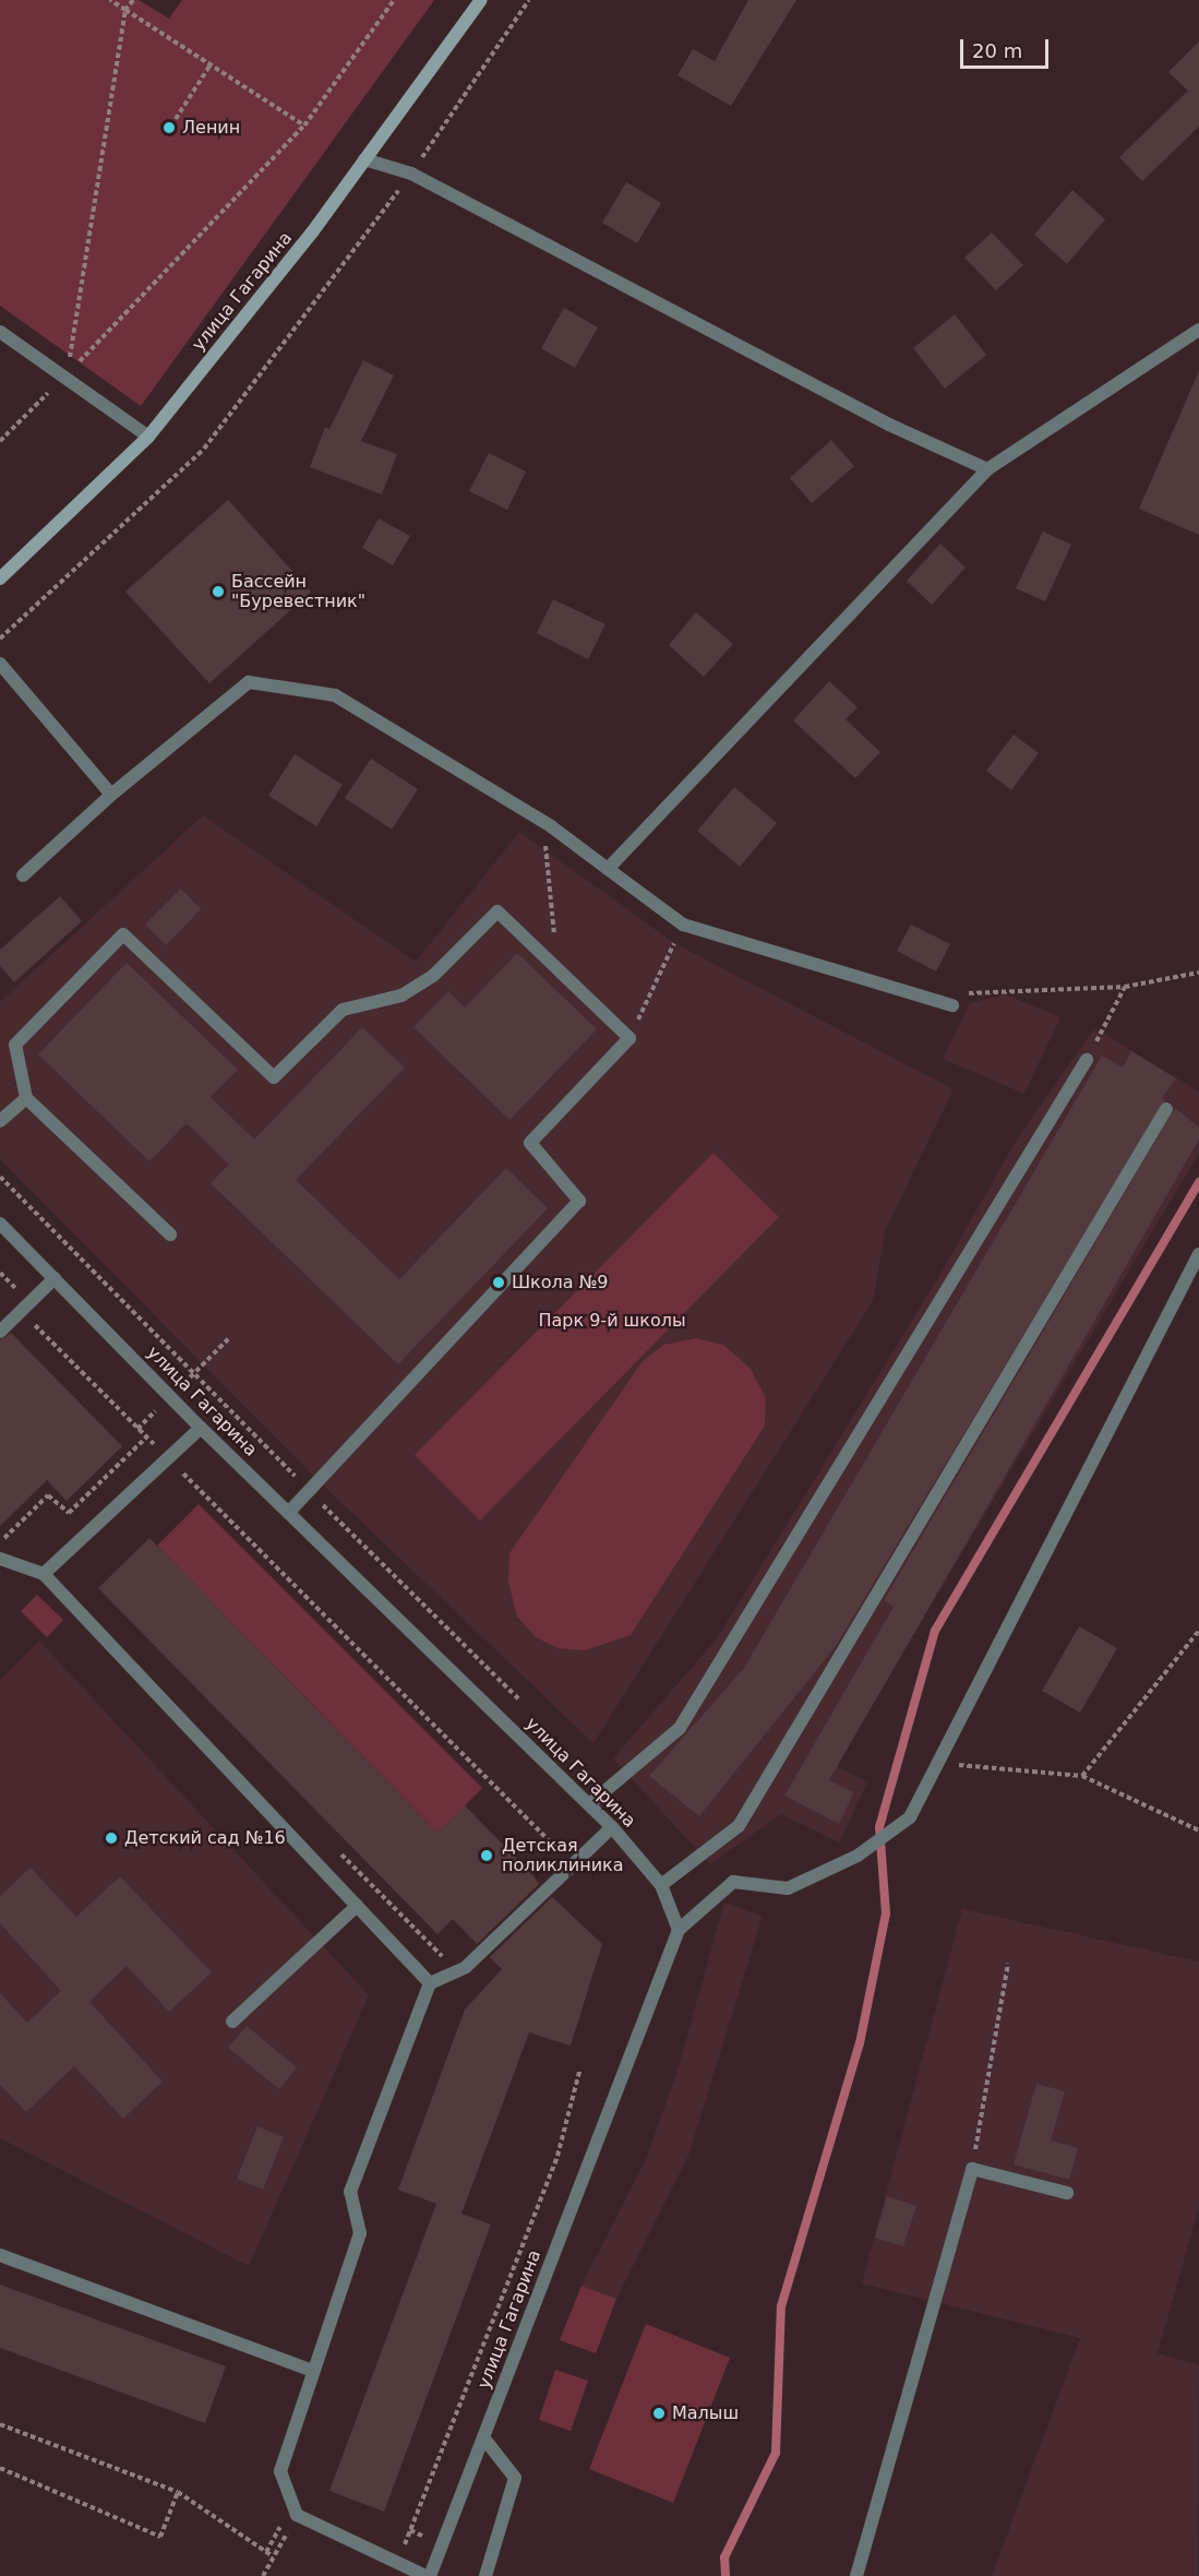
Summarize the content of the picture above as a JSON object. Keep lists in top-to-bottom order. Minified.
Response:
{"streets":{"main road":["улица Гагарина"]},"parks":["Парк 9-й школы"],"places":["Ленин","Бассейн \"Буревестник\"","Школа №9","Детский сад №16","Детская поликлиника","Малыш"],"scale_bar":"20 m"}
